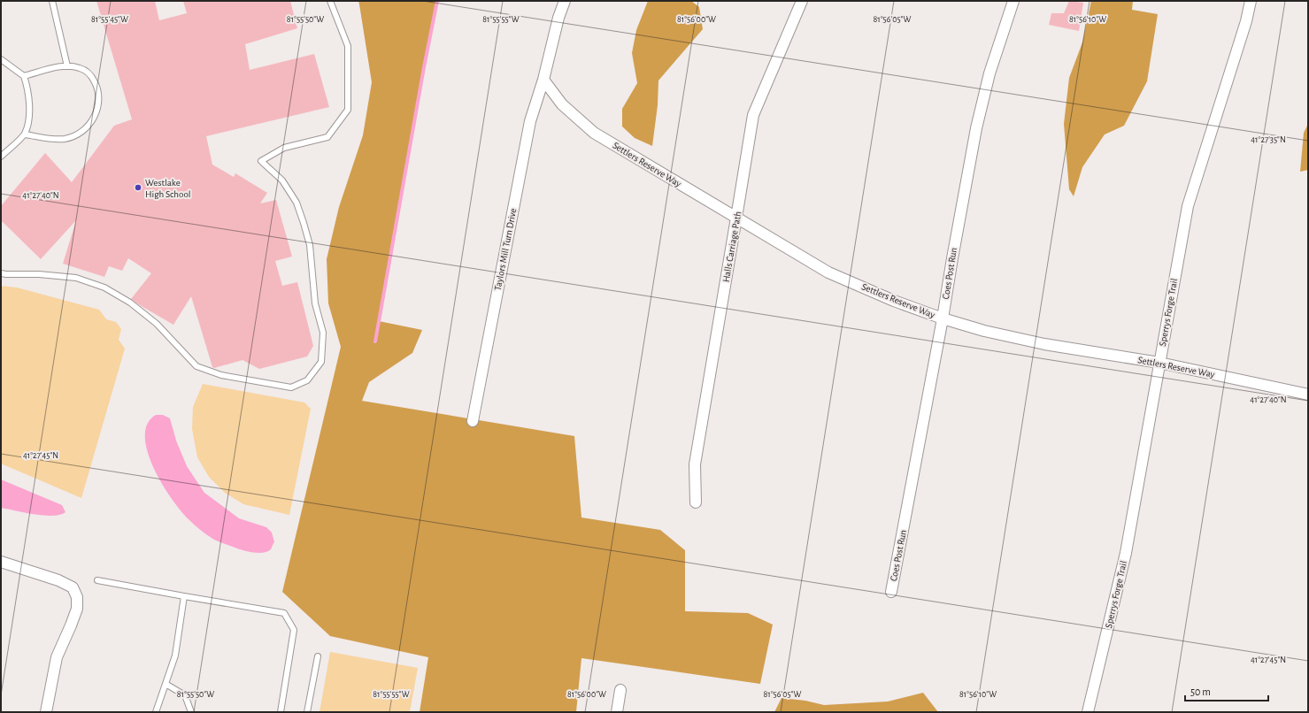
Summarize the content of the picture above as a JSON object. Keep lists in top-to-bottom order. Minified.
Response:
{"streets":{"street":["Settlers Reserve Way","Halls Carriage Path","Taylors Mill Turn Drive","Coes Post Run","Sperrys Forge Trail"]},"crossings":[["Settlers Reserve Way","Halls Carriage Path"],["Settlers Reserve Way","Taylors Mill Turn Drive"],["Settlers Reserve Way","Coes Post Run"],["Settlers Reserve Way","Sperrys Forge Trail"]],"places":["Westlake High School"],"scale_bar":"50 m","coordinates":["81°55'45\"W","81°55'50\"W","81°55'55\"W","81°56'00\"W","81°56'05\"W","81°56'10\"W","41°27'35\"N","41°27'40\"N","41°27'45\"N"]}
